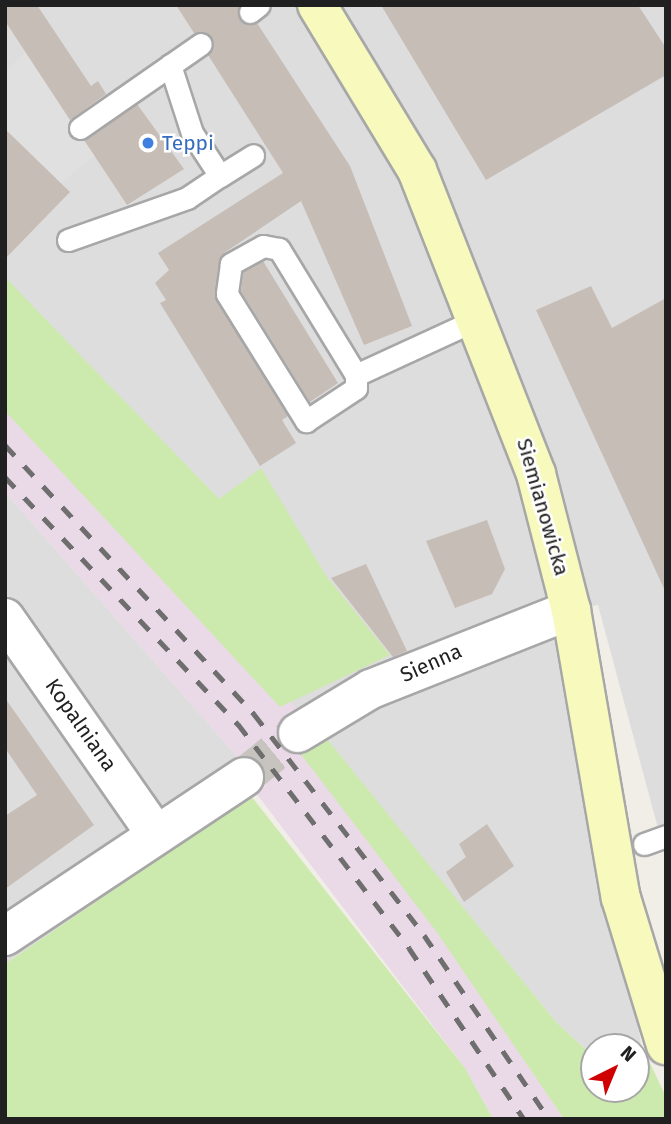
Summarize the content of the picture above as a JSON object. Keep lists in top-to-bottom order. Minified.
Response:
{"streets":{"main road":["Siemianowicka"],"street":["Sienna","Kopalniana"]},"crossings":[["Siemianowicka","Sienna"]],"places":["Teppi"],"north":"top right"}
